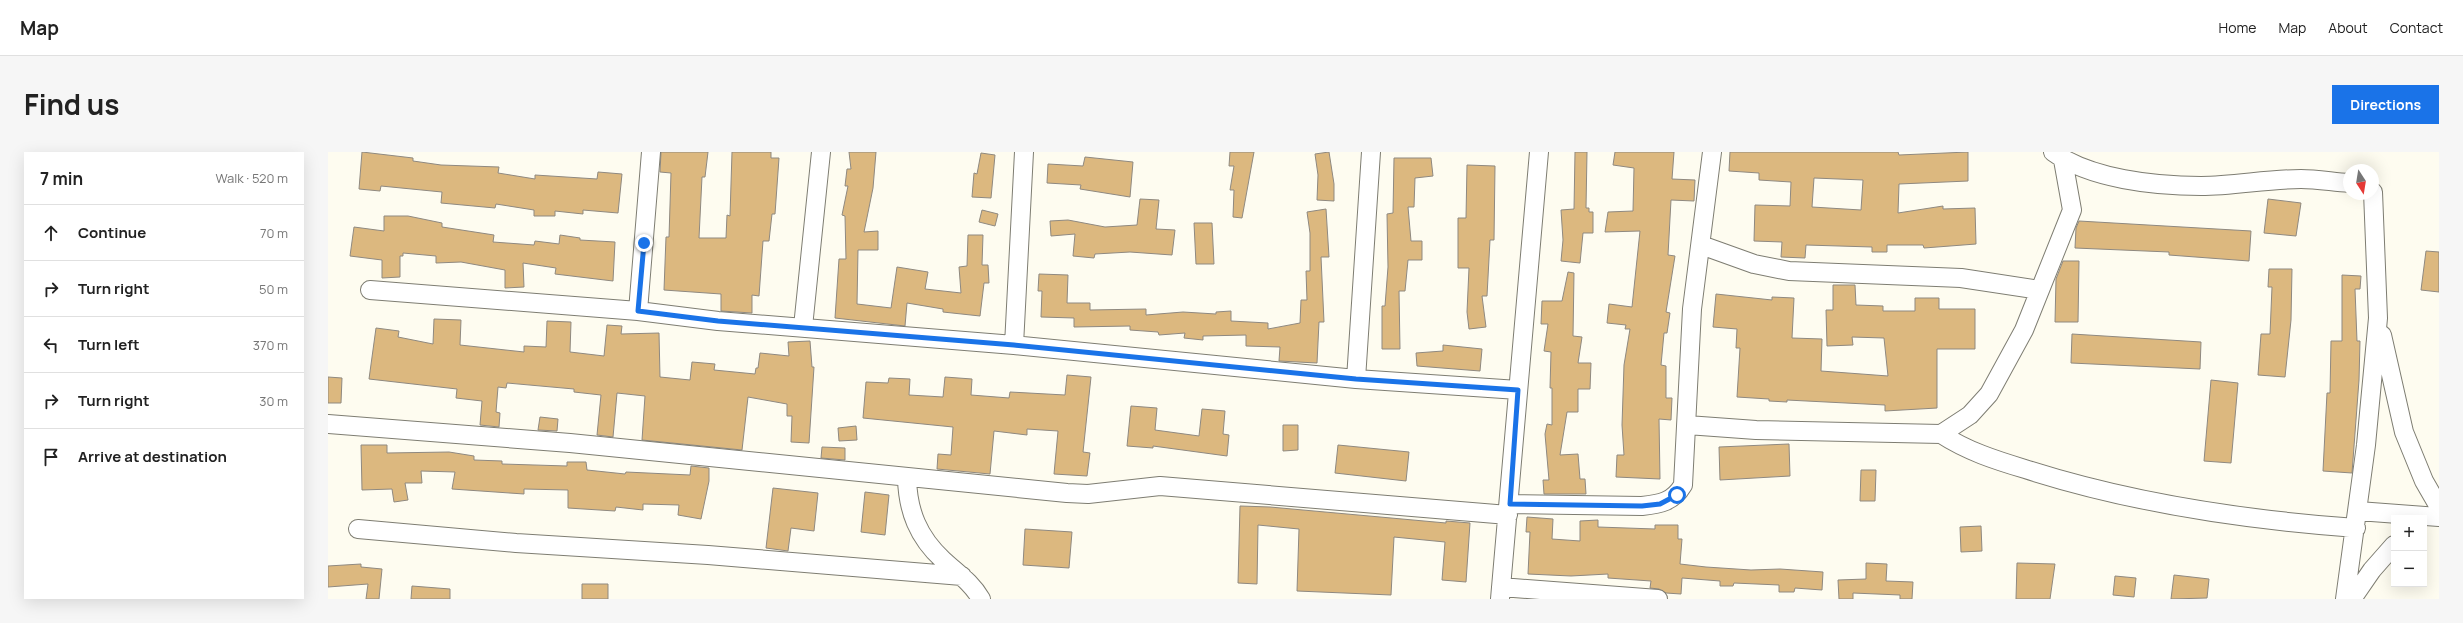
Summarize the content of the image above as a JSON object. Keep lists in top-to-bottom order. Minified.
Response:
{"north":"bottom","page":{"header":"Map","nav":["Home","Map","About","Contact"],"title":"Find us","buttons":"Directions","heading":["7 min","Walk · 520 m"],"list":[["Continue","70 m"],["Turn right","50 m"],["Turn left","370 m"],["Turn right","30 m"],"Arrive at destination"],"map_buttons":["+","−"]}}
